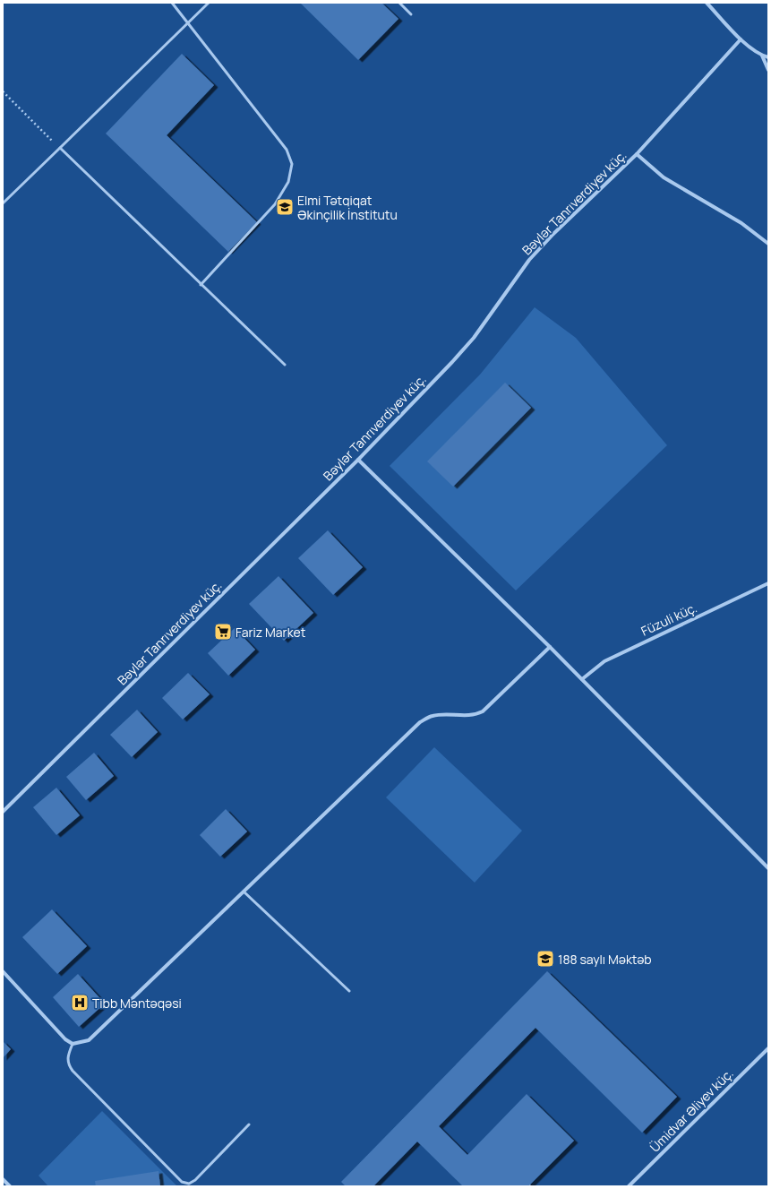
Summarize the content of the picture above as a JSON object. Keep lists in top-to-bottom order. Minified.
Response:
{"streets":{"street":["Bəylər Tanrıverdiyev küç.","Füzuli küç.","Ümidvar Əliyev küç."]},"places":{"school or university":["Elmi Tətqiqat Əkinçilik İnstitutu","188 saylı Məktəb"],"supermarket":["Fariz Market"],"hospital":["Tibb Məntəqəsi"]}}
